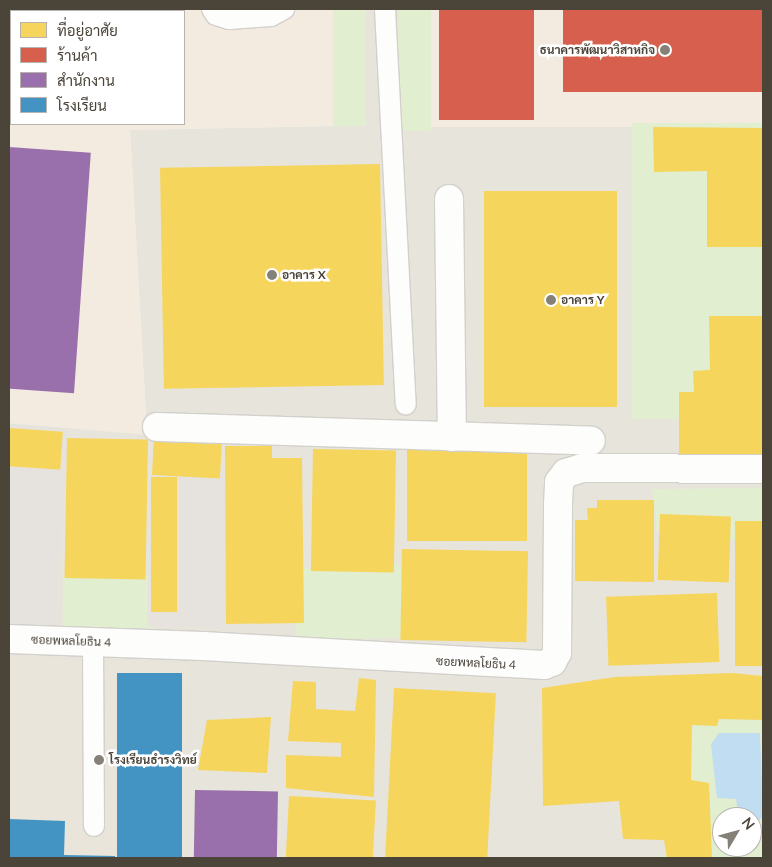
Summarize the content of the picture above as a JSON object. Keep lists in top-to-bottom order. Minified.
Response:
{"streets":{"street":["ซอยพหลโยธิน 4"]},"places":["ธนาคารพัฒนาวิสาหกิจ","อาคาร X","อาคาร Y","โรงเรียนธำรงวิทย์"],"legend":["ที่อยู่อาศัย","ร้านค้า","สำนักงาน","โรงเรียน"],"north":"top right"}
